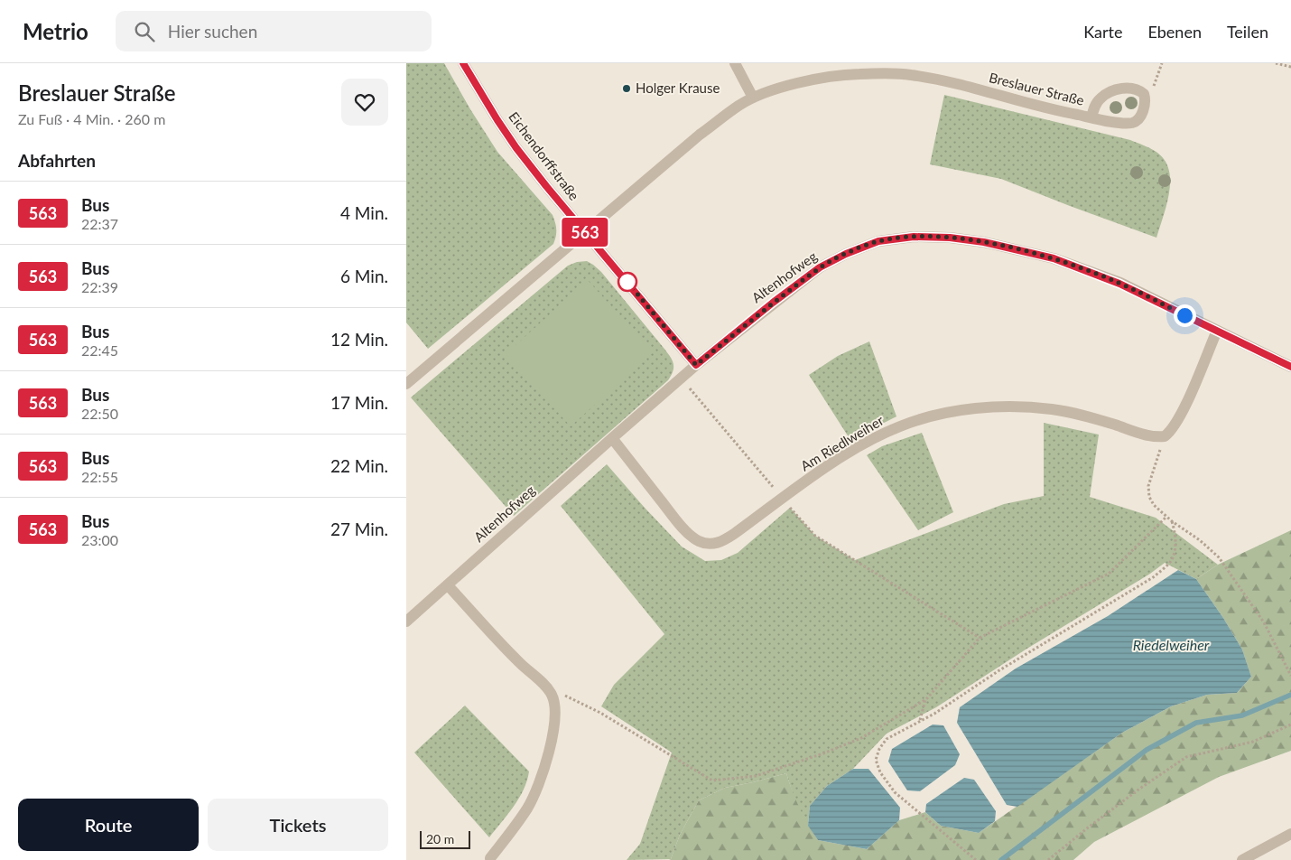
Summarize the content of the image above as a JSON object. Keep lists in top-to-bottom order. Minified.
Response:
{"streets":{"street":["Breslauer Straße","Eichendorffstraße","Altenhofweg","Am Riedlweiher"]},"crossings":[["Breslauer Straße","Eichendorffstraße"],["Eichendorffstraße","Altenhofweg"],["Altenhofweg","Am Riedlweiher"]],"water":["Riedelweiher"],"places":["Holger Krause"],"lines":["bus line 563"],"scale_bar":"20 m","page":{"header":"Metrio","search":"Hier suchen","nav":["Karte","Ebenen","Teilen"],"heading":[["Breslauer Straße","Zu Fuß · 4 Min. · 260 m"],"Abfahrten"],"on_map":"563","list":[{"mark":"563","name":"Bus","note":"22:37","value":"4 Min."},{"mark":"563","name":"Bus","note":"22:39","value":"6 Min."},{"mark":"563","name":"Bus","note":"22:45","value":"12 Min."},{"mark":"563","name":"Bus","note":"22:50","value":"17 Min."},{"mark":"563","name":"Bus","note":"22:55","value":"22 Min."},{"mark":"563","name":"Bus","note":"23:00","value":"27 Min."}],"buttons":["Route","Tickets"],"scale":"20 m"}}
